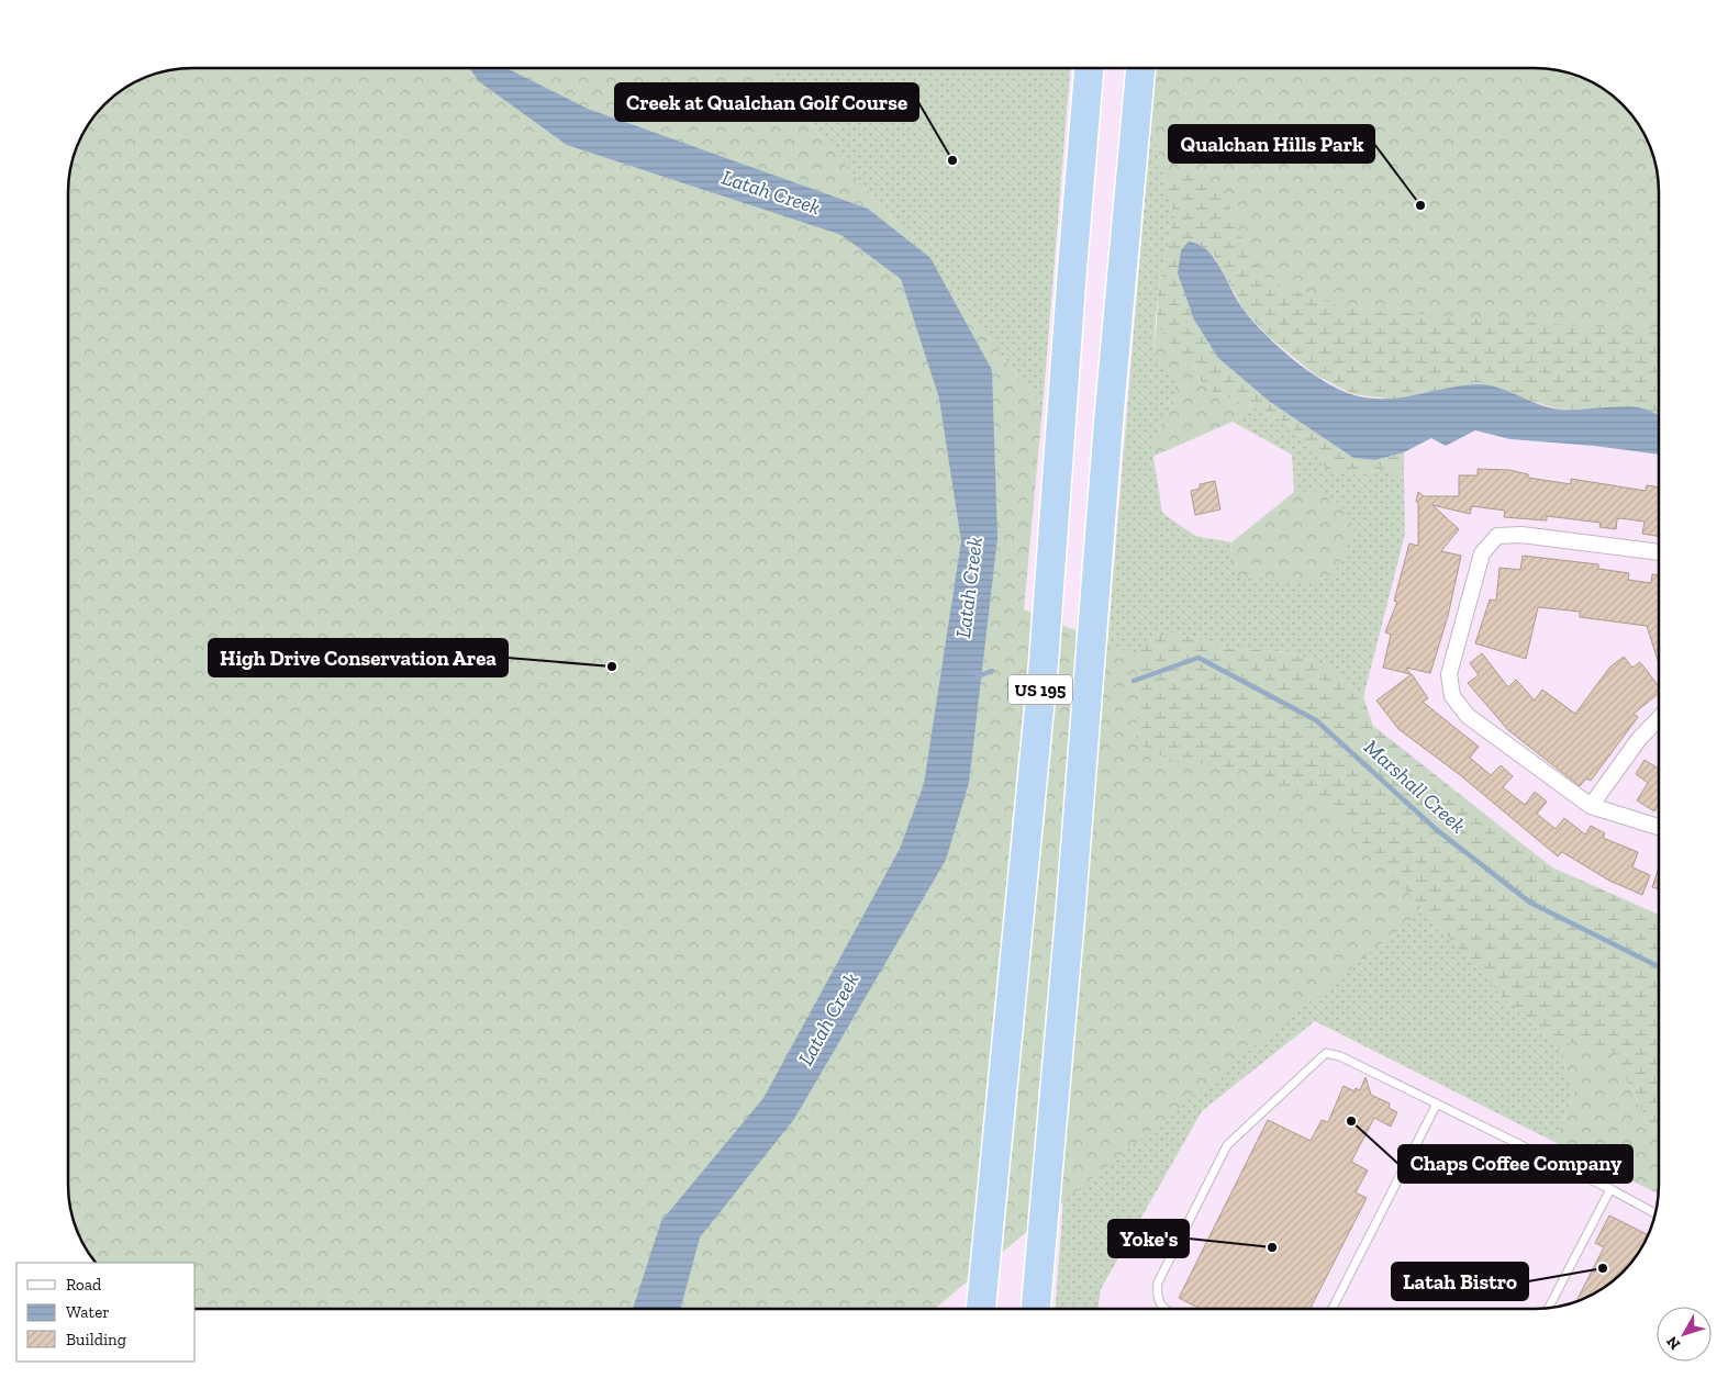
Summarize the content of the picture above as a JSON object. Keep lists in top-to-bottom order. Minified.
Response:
{"streets":{"highway":["US 195"]},"water":["Latah Creek","Marshall Creek"],"places":["Creek at Qualchan Golf Course","Qualchan Hills Park","High Drive Conservation Area","Chaps Coffee Company","Yoke's","Latah Bistro"],"legend":["Road","Water","Building"],"north":"bottom left"}
